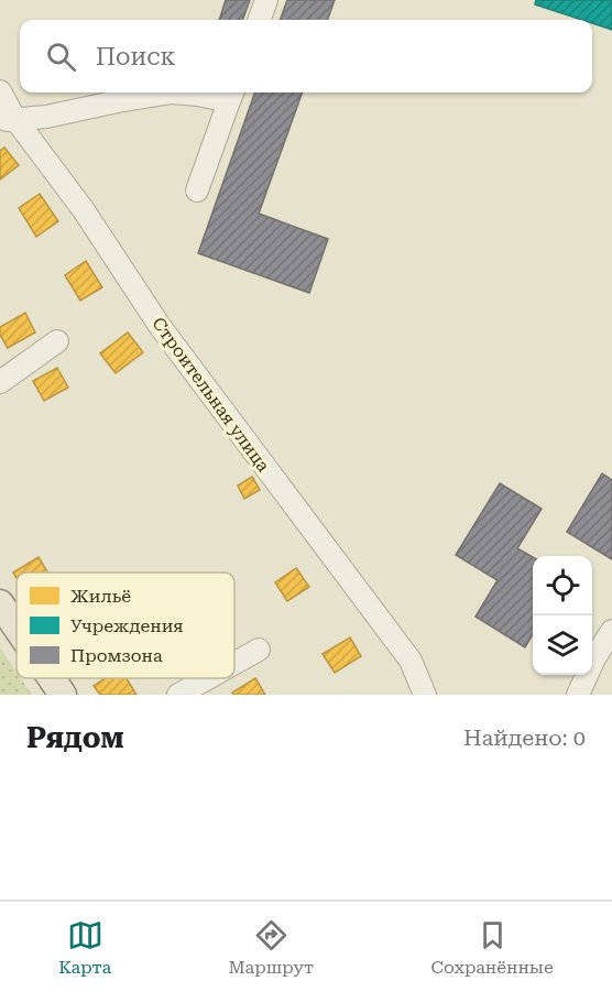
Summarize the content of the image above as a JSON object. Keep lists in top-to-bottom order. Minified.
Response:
{"streets":{"street":["Строительная улица"]},"legend":["Жильё","Учреждения","Промзона"],"page":{"search":"Поиск","heading":["Рядом","Найдено: 0"],"nav":["Карта","Маршрут","Сохранённые"]}}
